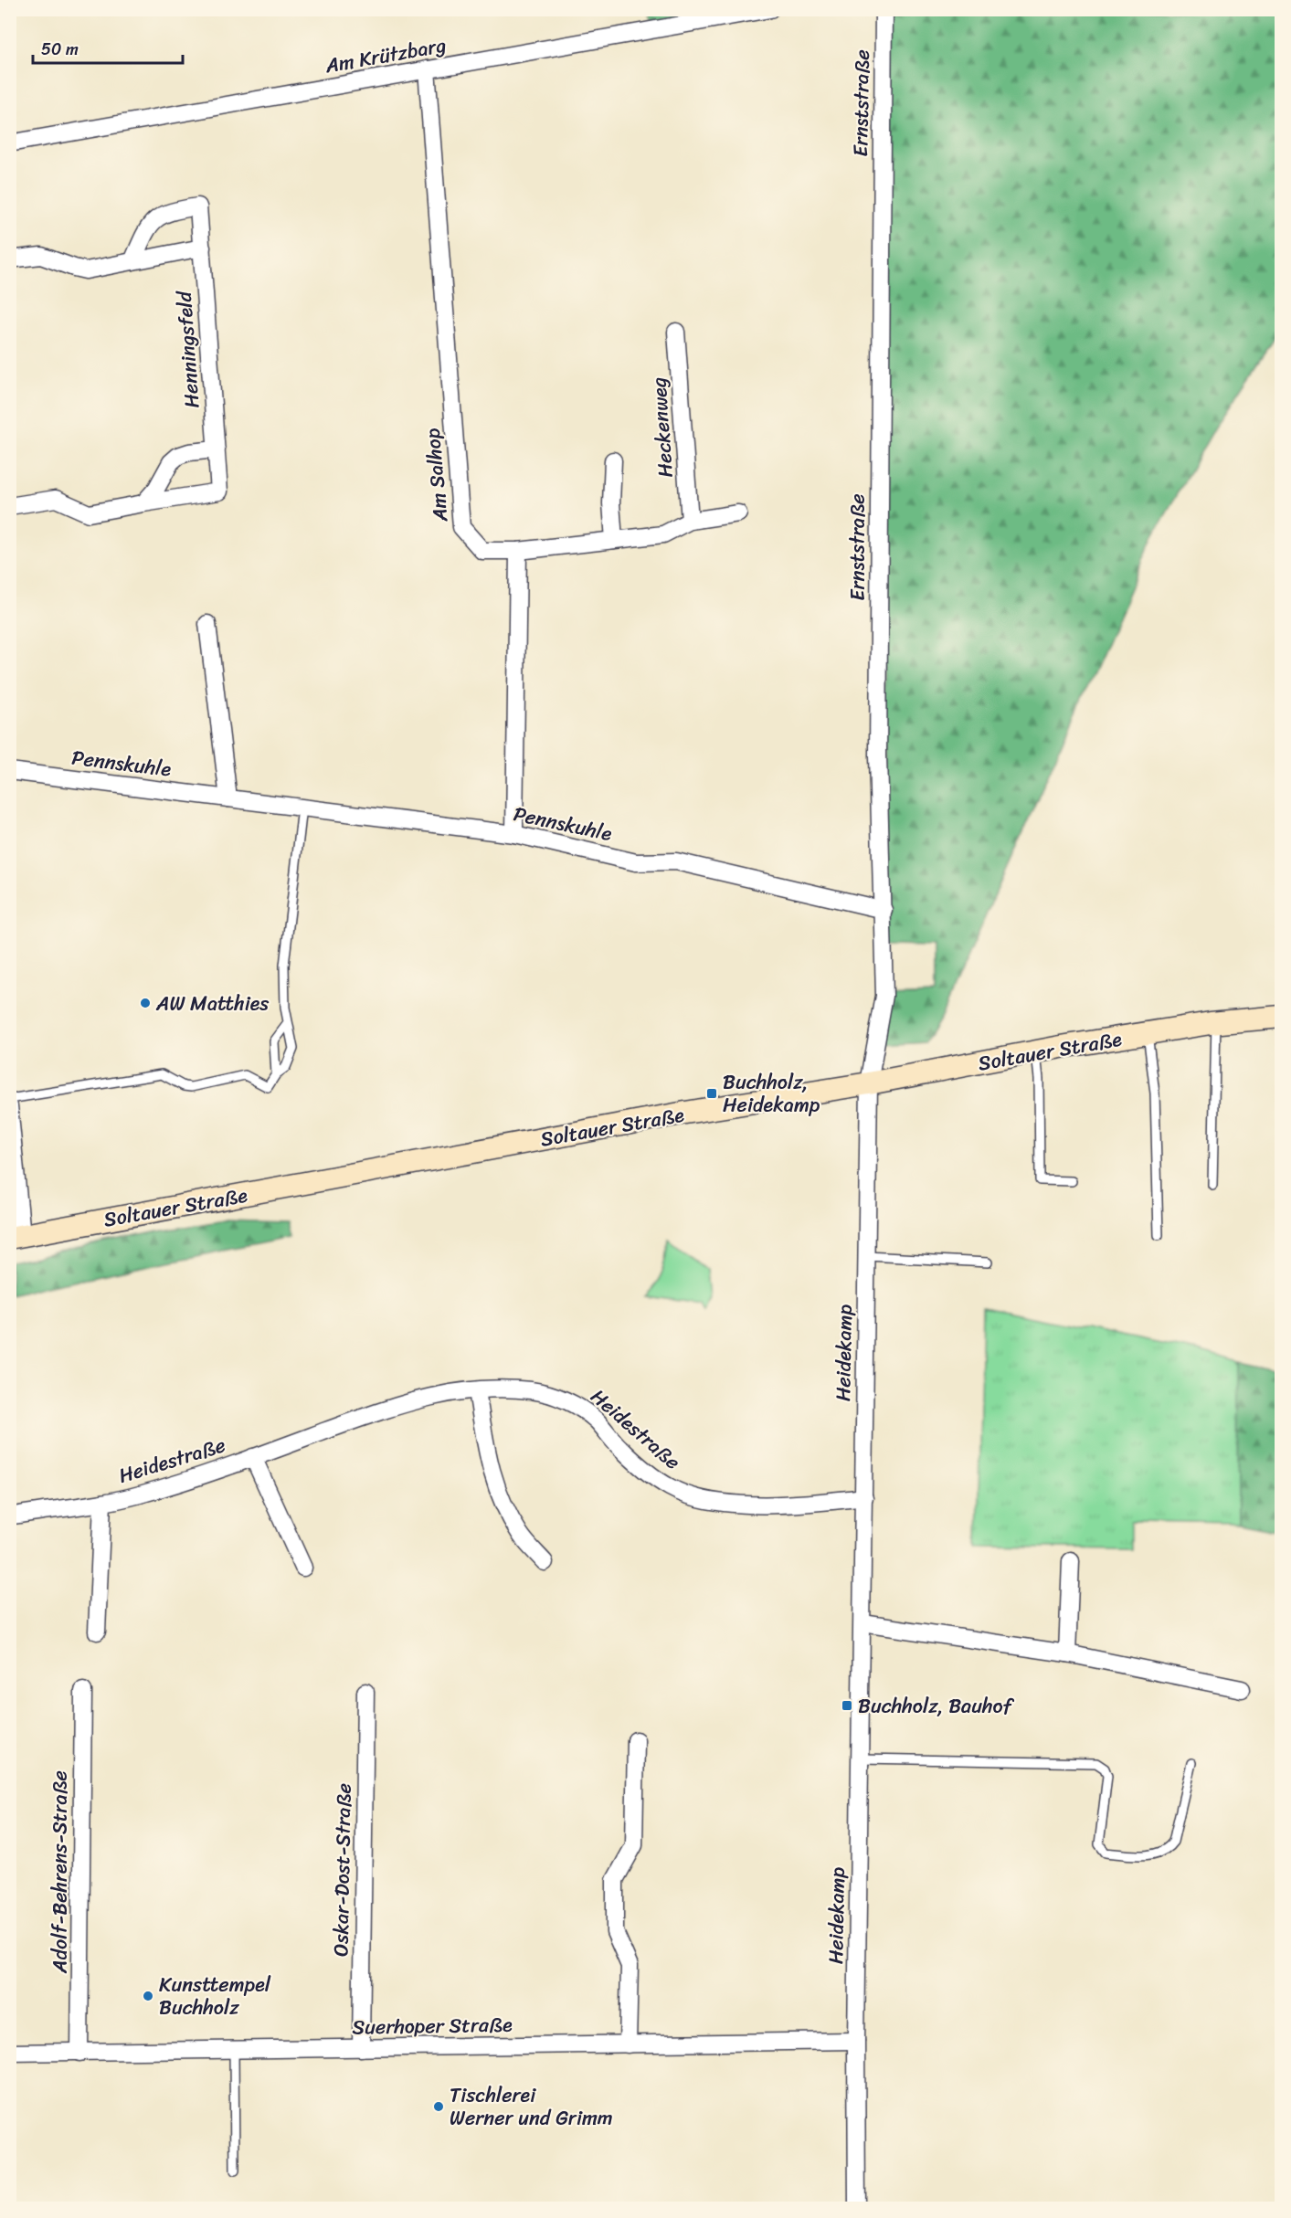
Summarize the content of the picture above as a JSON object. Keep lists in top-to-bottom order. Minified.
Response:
{"streets":{"main road":["Soltauer Straße"],"street":["Am Krützbarg","Ernststraße","Henningsfeld","Heckenweg","Am Salhop","Pennskuhle","Heidekamp","Heidestraße","Oskar-Dost-Straße","Adolf-Behrens-Straße","Suerhoper Straße"]},"crossings":[["Am Krützbarg","Am Salhop"],["Ernststraße","Pennskuhle"],["Ernststraße","Soltauer Straße"],["Ernststraße","Heidekamp"],["Soltauer Straße","Heidekamp"],["Heidekamp","Heidestraße"],["Heidekamp","Suerhoper Straße"],["Oskar-Dost-Straße","Suerhoper Straße"],["Adolf-Behrens-Straße","Suerhoper Straße"]],"places":{"other":["AW Matthies","Kunsttempel Buchholz","Tischlerei Werner und Grimm"],"transit":["Buchholz, Heidekamp","Buchholz, Bauhof"]},"scale_bar":"50 m"}
